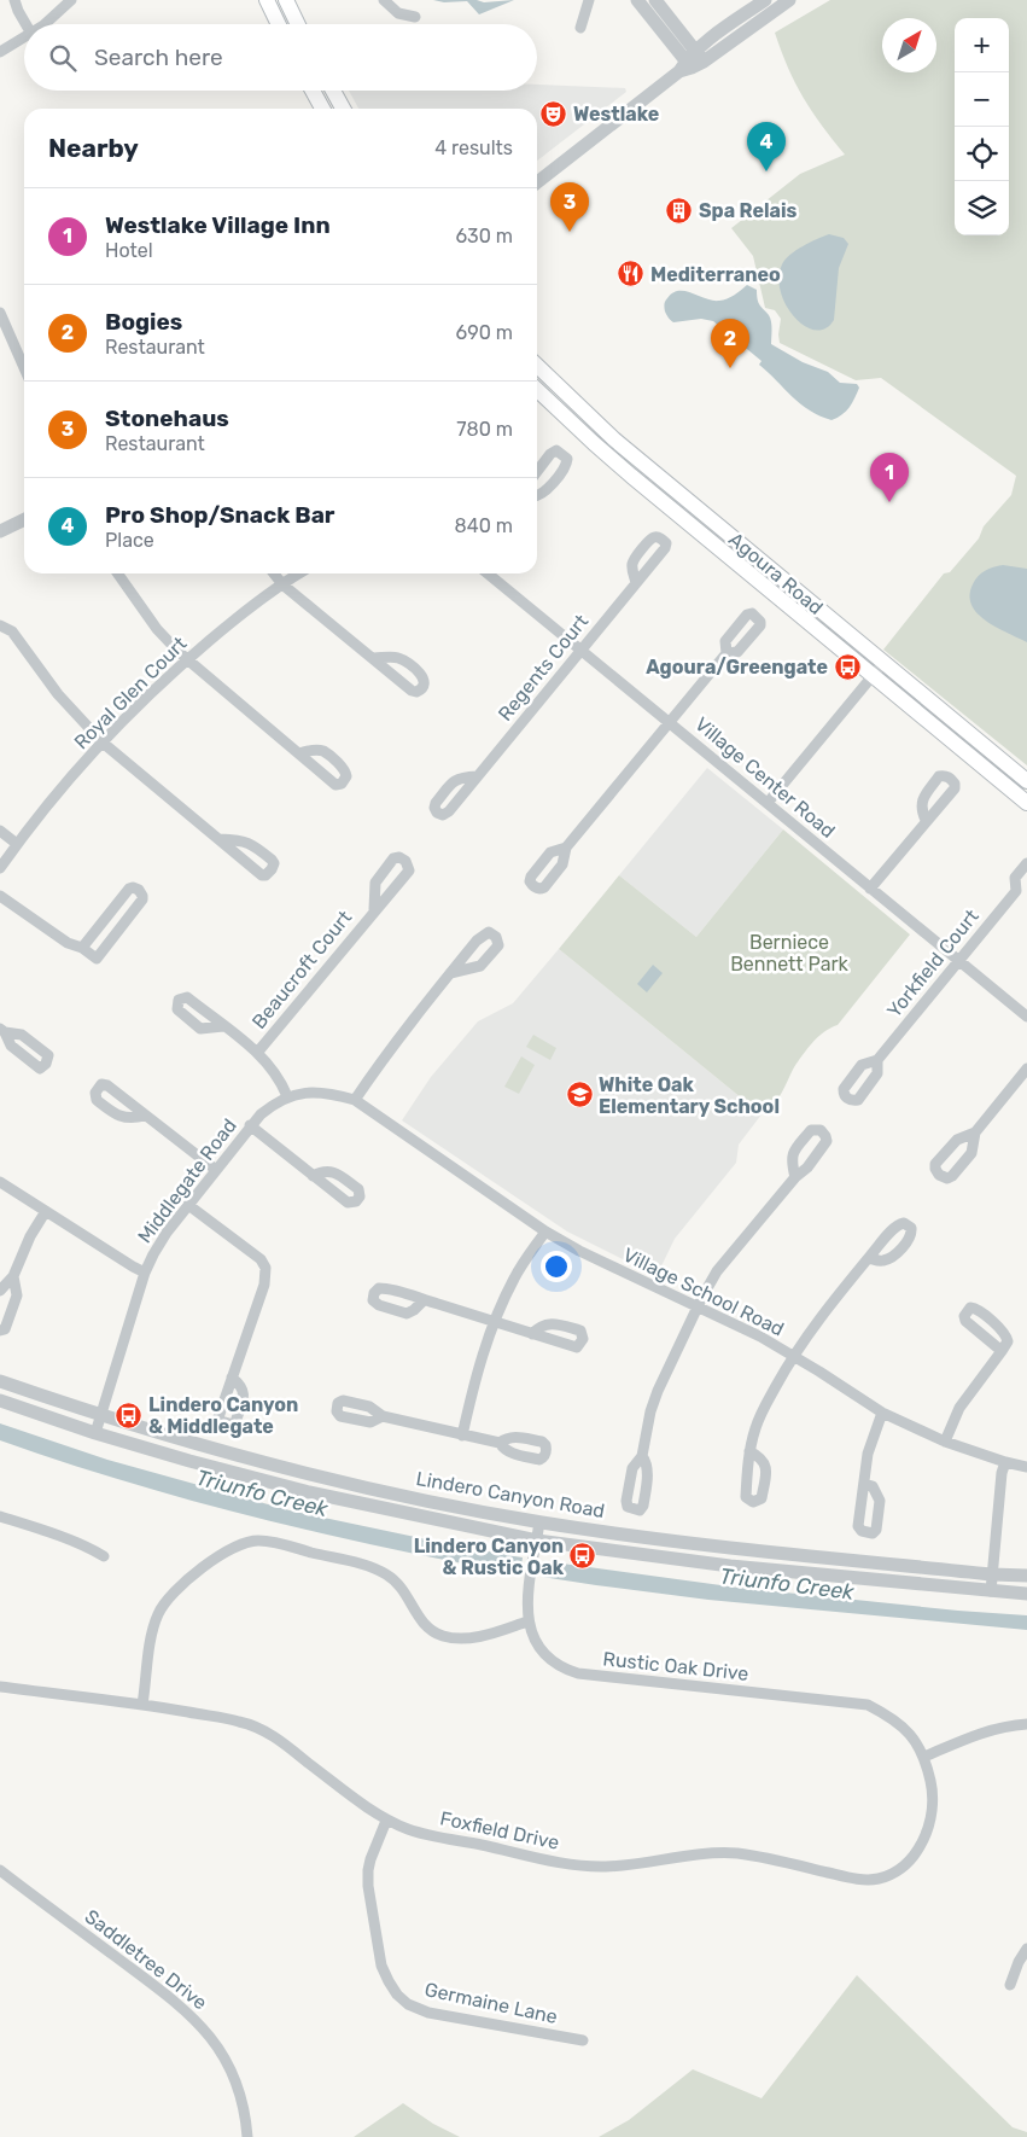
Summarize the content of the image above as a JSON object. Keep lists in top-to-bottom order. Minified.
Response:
{"streets":{"main road":["Agoura Road"],"street":["Regents Court","Royal Glen Court","Village Center Road","Yorkfield Court","Beaucroft Court","Middlegate Road","Village School Road","Lindero Canyon Road","Rustic Oak Drive","Foxfield Drive","Saddletree Drive","Germaine Lane"]},"crossings":[["Regents Court","Village Center Road"],["Village Center Road","Yorkfield Court"],["Middlegate Road","Village School Road"],["Middlegate Road","Lindero Canyon Road"],["Lindero Canyon Road","Rustic Oak Drive"],["Rustic Oak Drive","Foxfield Drive"],["Foxfield Drive","Germaine Lane"]],"water":["Triunfo Creek"],"parks":["Berniece Bennett Park"],"places":{"theatre":["Westlake"],"building":["Spa Relais"],"restaurant":["Mediterraneo"],"bus stop":["Agoura/Greengate","Lindero Canyon & Middlegate","Lindero Canyon & Rustic Oak"],"school or university":["White Oak Elementary School"]},"north":"top right","page":{"map_buttons":["+","−"],"search":"Search here","heading":["Nearby","4 results"],"pins":["4","3","2","1"],"list":[{"mark":"1","name":"Westlake Village Inn","note":"Hotel","value":"630 m"},{"mark":"2","name":"Bogies","note":"Restaurant","value":"690 m"},{"mark":"3","name":"Stonehaus","note":"Restaurant","value":"780 m"},{"mark":"4","name":"Pro Shop/Snack Bar","note":"Place","value":"840 m"}]}}
